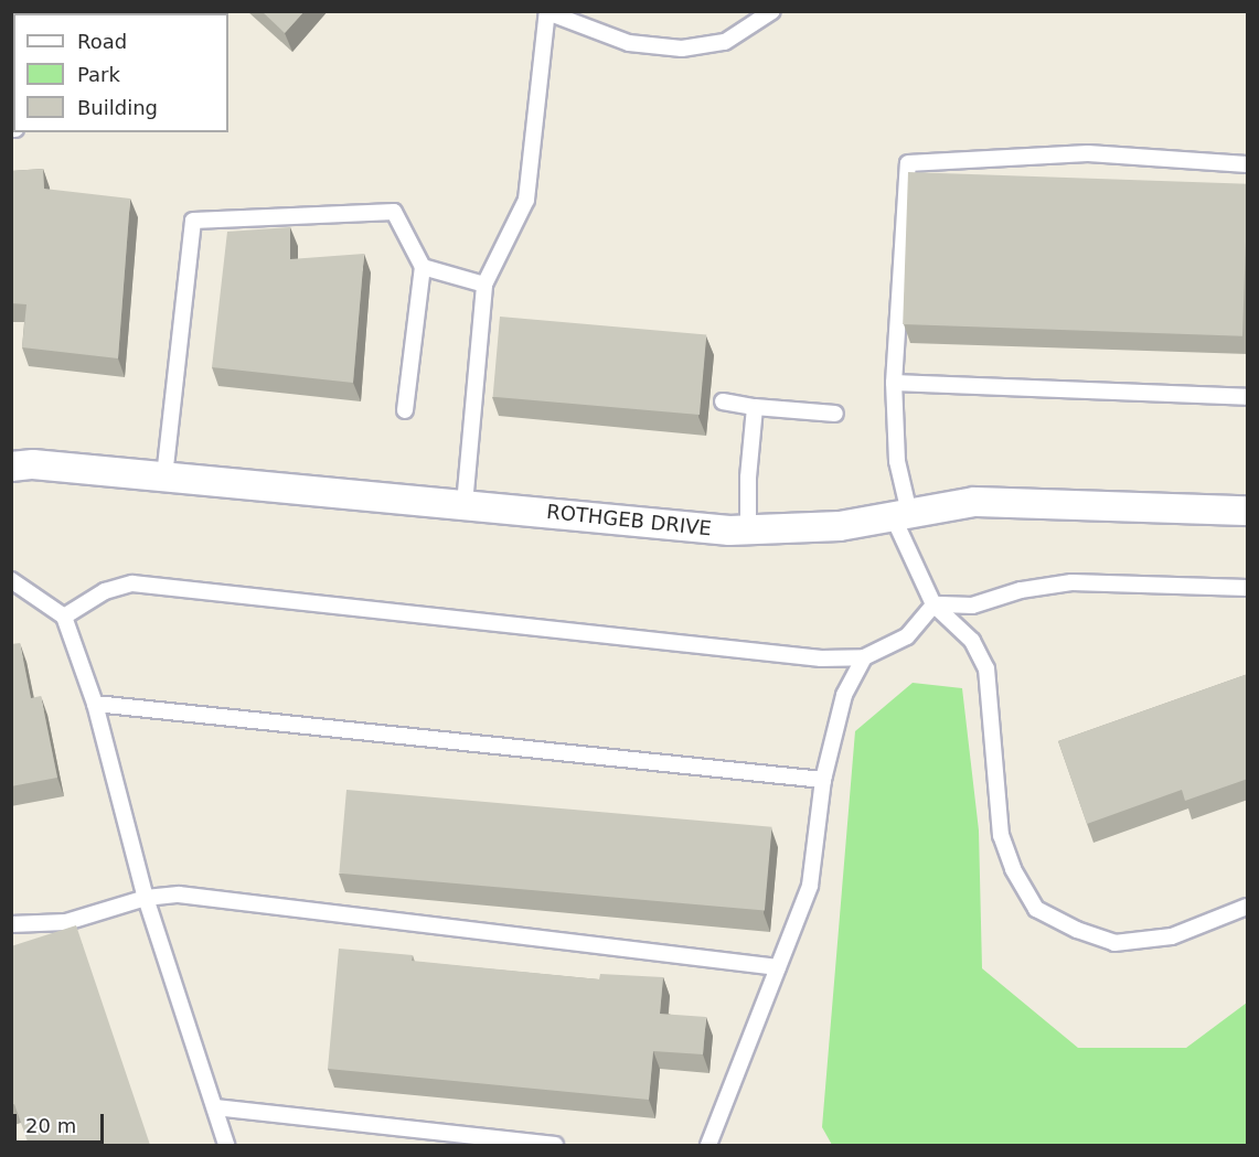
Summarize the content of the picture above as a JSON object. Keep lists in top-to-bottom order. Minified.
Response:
{"streets":{"street":["ROTHGEB DRIVE"]},"legend":["Road","Park","Building"],"scale_bar":"20 m"}
